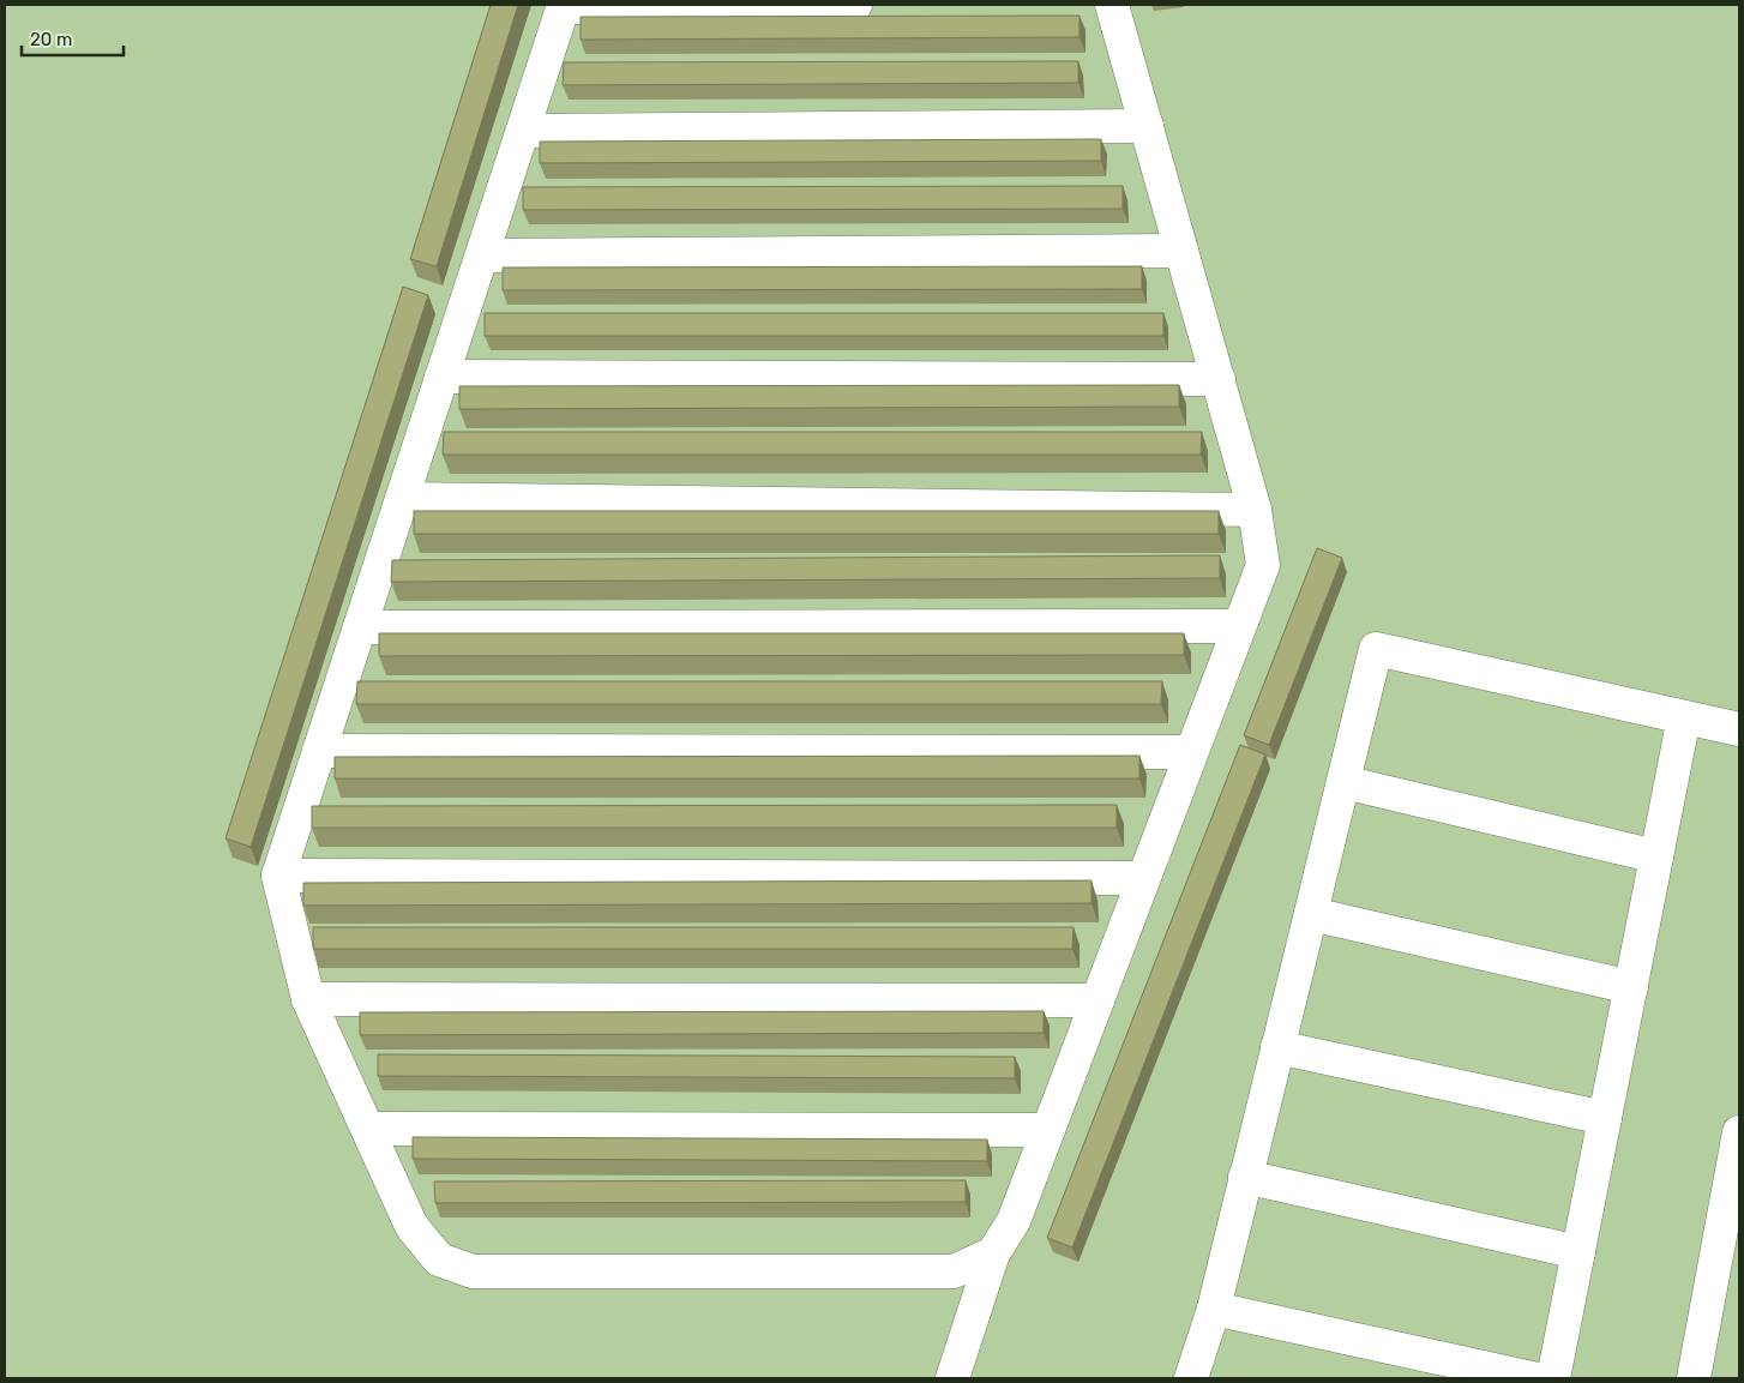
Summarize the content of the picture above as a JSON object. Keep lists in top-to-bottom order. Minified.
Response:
{"scale_bar":"20 m"}
